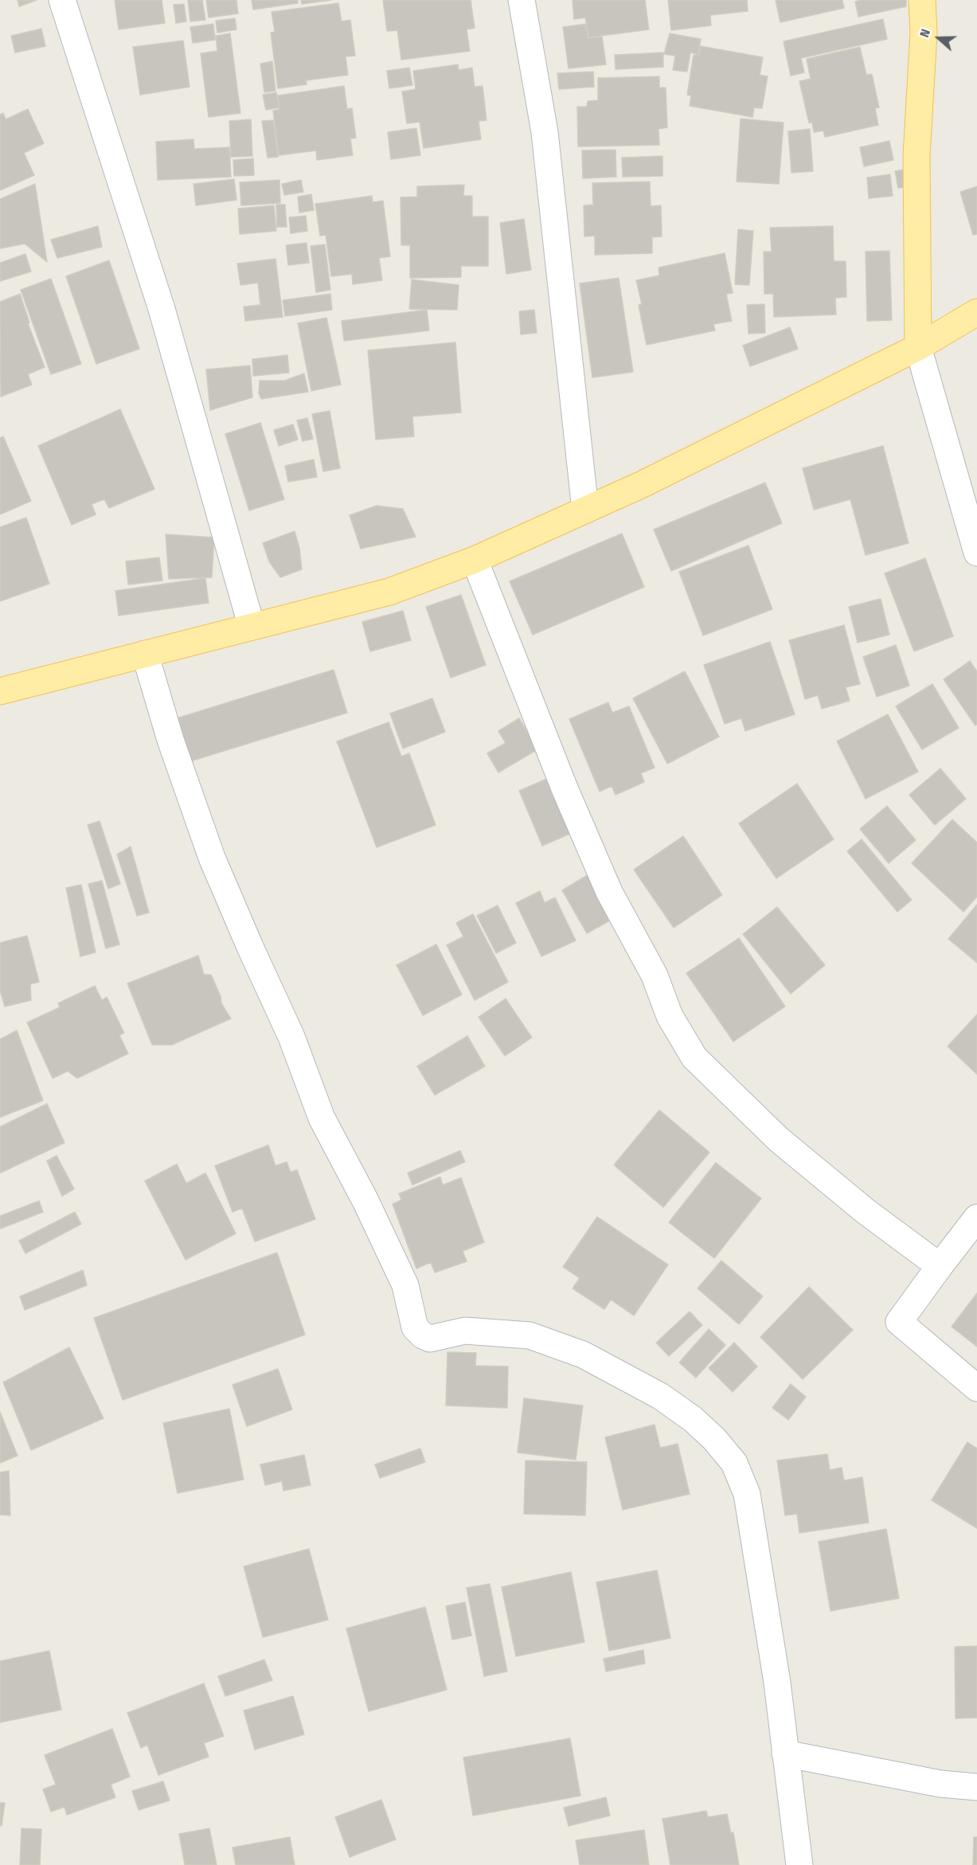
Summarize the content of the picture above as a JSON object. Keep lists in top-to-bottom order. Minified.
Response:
{"north":"left"}
